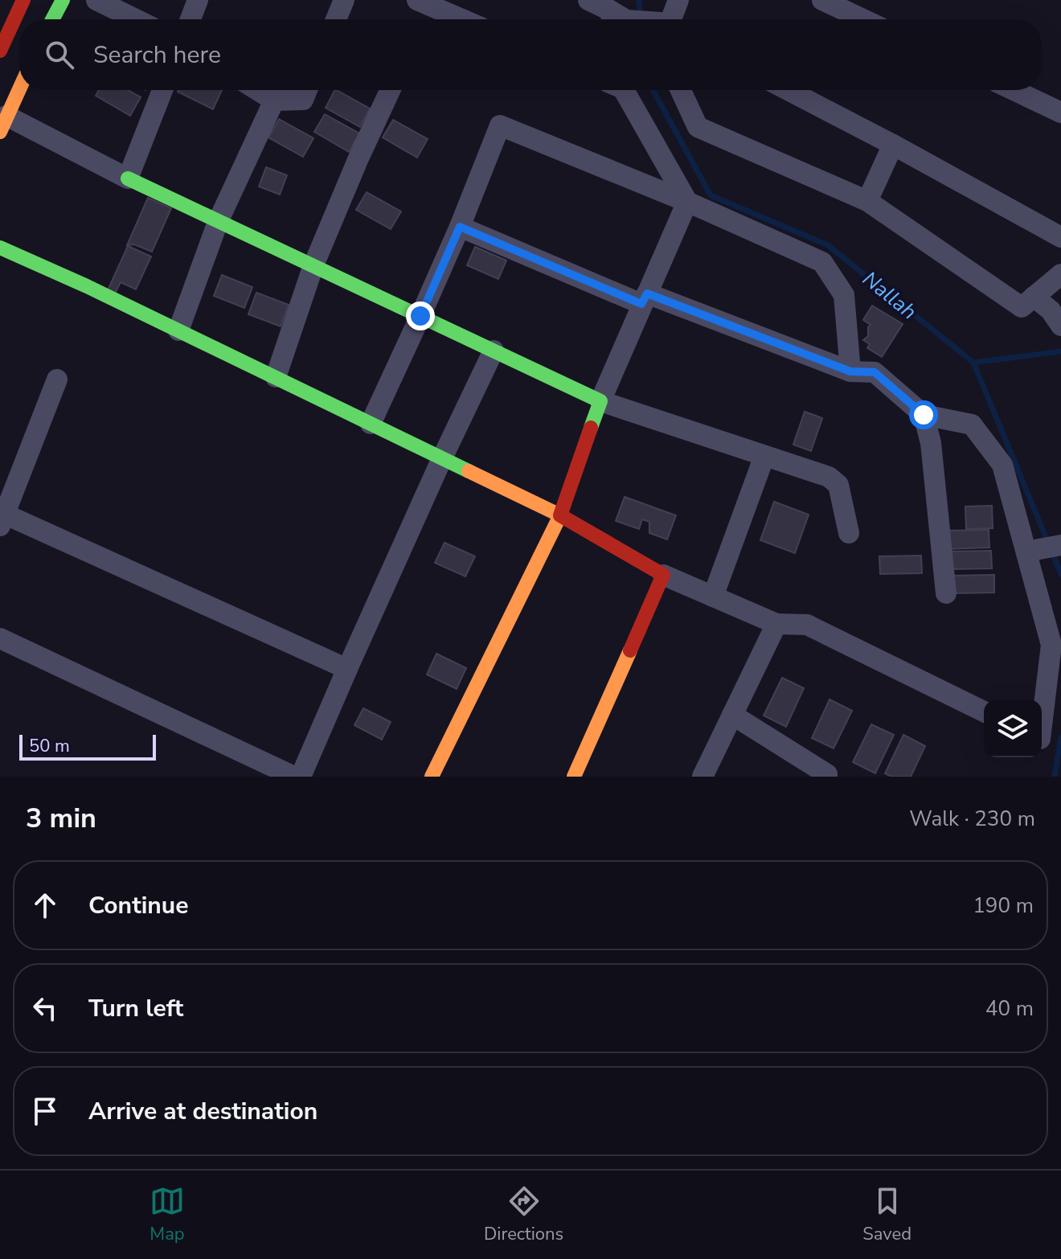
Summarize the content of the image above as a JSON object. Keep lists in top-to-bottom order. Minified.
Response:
{"water":["Nallah"],"scale_bar":"50 m","page":{"search":"Search here","scale":"50 m","heading":["3 min","Walk · 230 m"],"list":[["Continue","190 m"],["Turn left","40 m"],"Arrive at destination"],"nav":["Map","Directions","Saved"]}}
